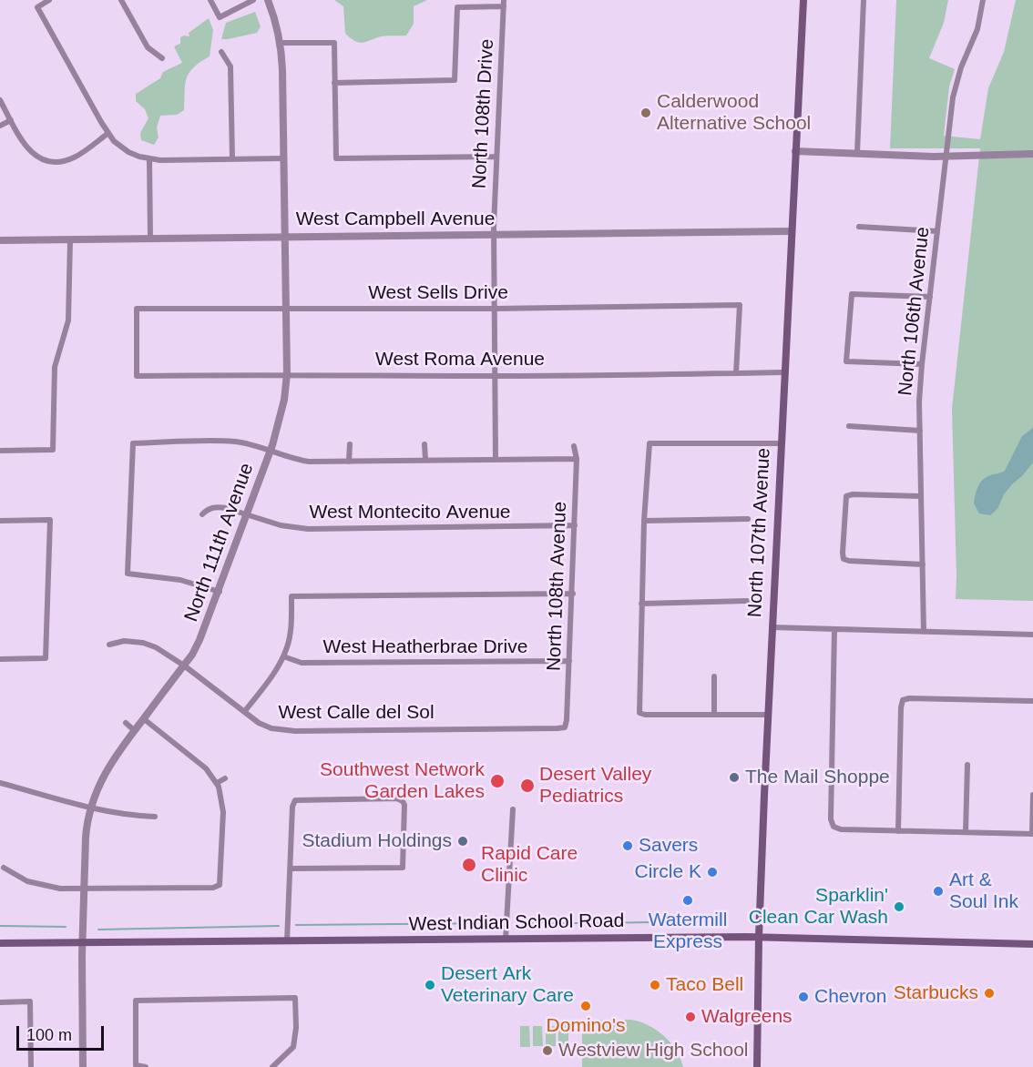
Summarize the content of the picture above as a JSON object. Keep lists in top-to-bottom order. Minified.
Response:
{"streets":{"main road":["North 107th Avenue","West Indian School Road"],"street":["North 108th Drive","West Campbell Avenue","West Sells Drive","North 106th Avenue","West Roma Avenue","West Montecito Avenue","North 111th Avenue","North 108th Avenue","West Heatherbrae Drive","West Calle del Sol"]},"crossings":[["North 108th Drive","West Campbell Avenue"],["North 108th Drive","West Sells Drive"],["North 108th Drive","West Roma Avenue"],["West Campbell Avenue","North 107th Avenue"],["West Campbell Avenue","North 111th Avenue"],["West Sells Drive","West Roma Avenue"],["West Sells Drive","North 111th Avenue"],["West Roma Avenue","North 107th Avenue"],["West Roma Avenue","North 111th Avenue"],["West Montecito Avenue","North 111th Avenue"],["West Montecito Avenue","North 108th Avenue"],["North 107th Avenue","West Indian School Road"],["North 111th Avenue","West Calle del Sol"],["North 111th Avenue","West Indian School Road"],["North 108th Avenue","West Heatherbrae Drive"],["North 108th Avenue","West Calle del Sol"]],"places":["Calderwood Alternative School","The Mail Shoppe","Southwest Network Garden Lakes","Desert Valley Pediatrics","Stadium Holdings","Savers","Rapid Care Clinic","Circle K","Art & Soul Ink","Watermill Express","Sparklin' Clean Car Wash","Desert Ark Veterinary Care","Taco Bell","Starbucks","Chevron","Domino's","Walgreens","Westview High School"],"scale_bar":"100 m"}
